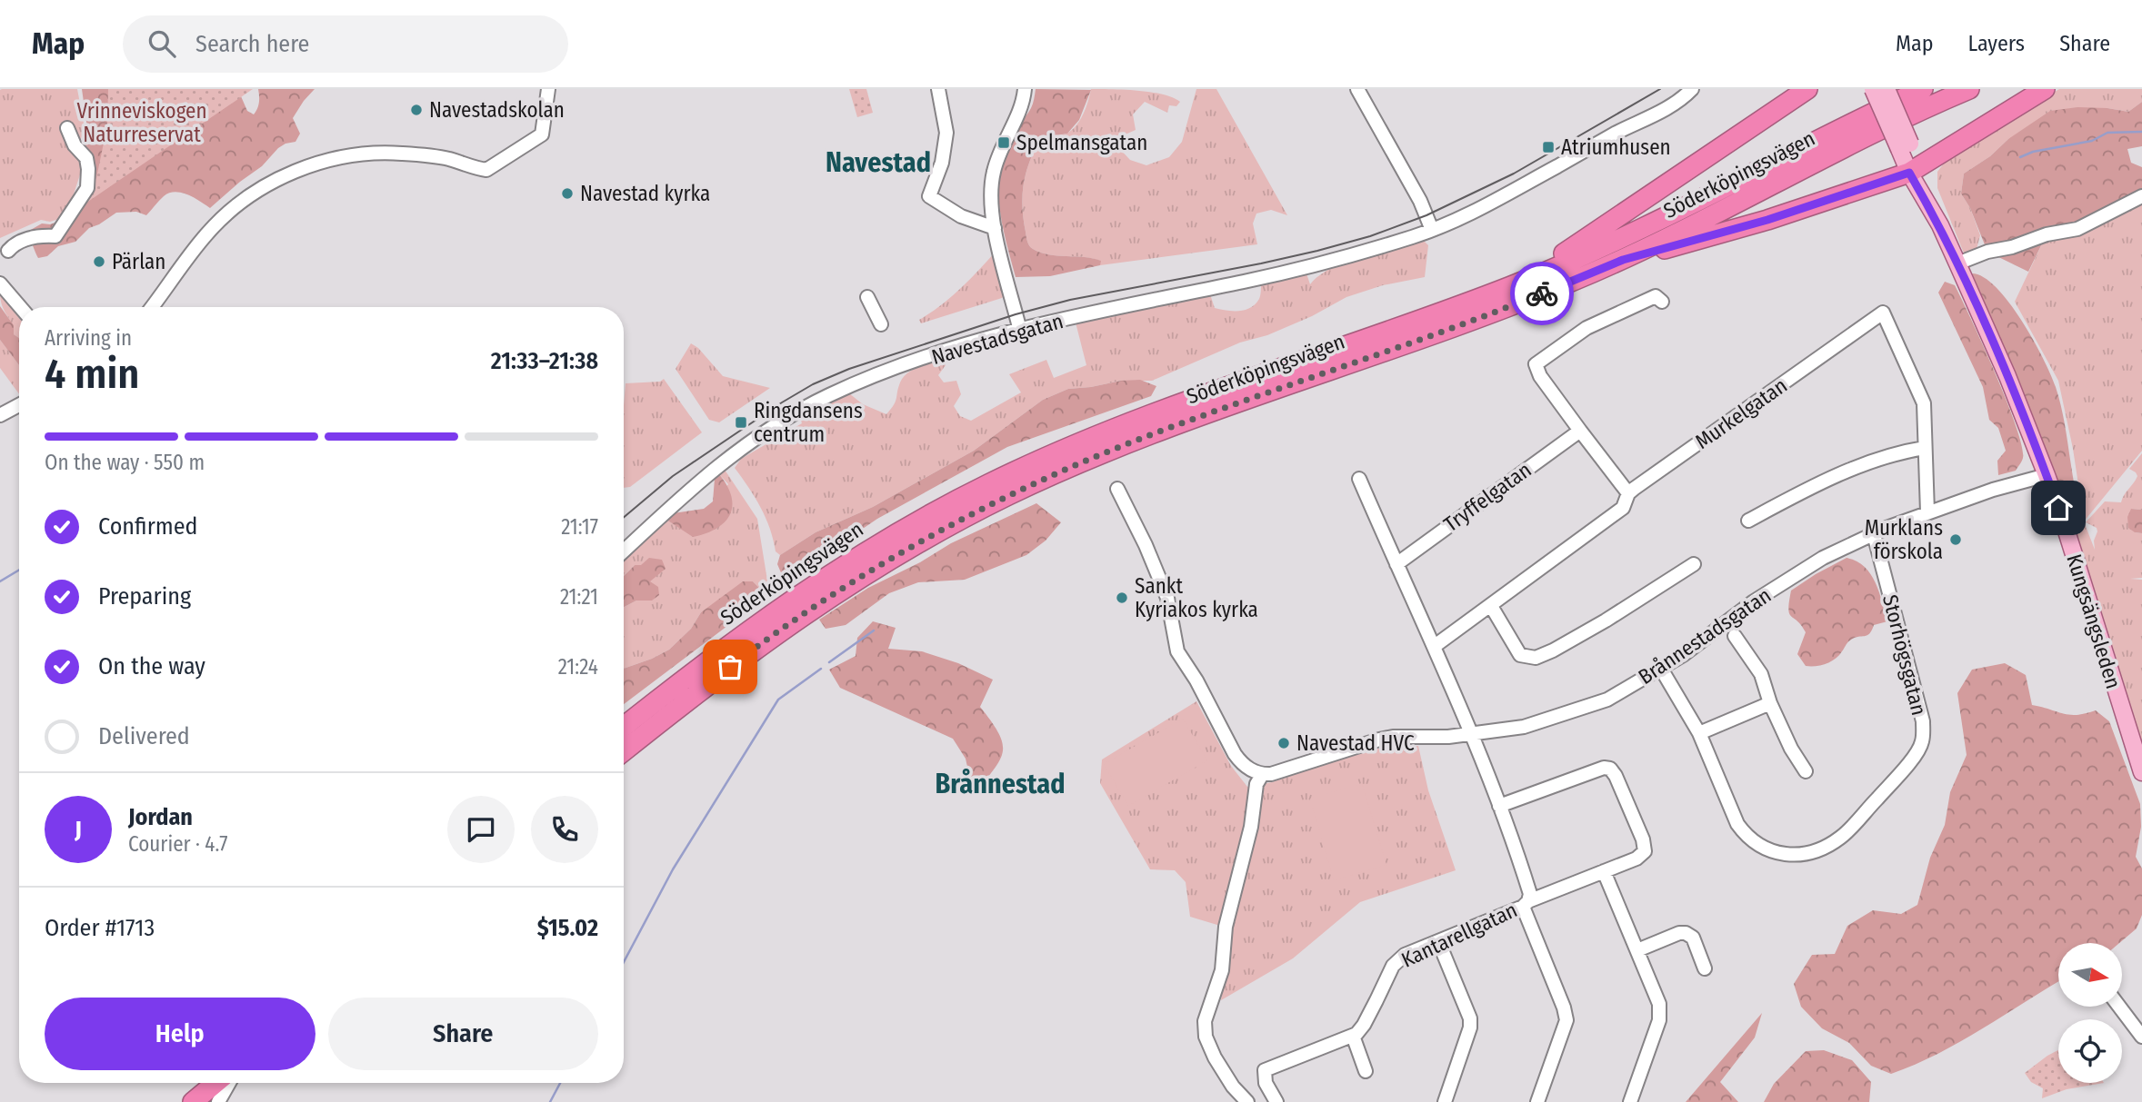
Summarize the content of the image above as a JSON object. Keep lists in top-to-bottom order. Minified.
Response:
{"streets":{"highway":["Söderköpingsvägen"],"main road":["Kungsängsleden"],"street":["Navestadsgatan","Murkelgatan","Tryffelgatan","Brånnestadsgatan","Storhögsgatan","Kantarellgatan"]},"crossings":[["Murkelgatan","Brånnestadsgatan"],["Kungsängsleden","Brånnestadsgatan"],["Brånnestadsgatan","Storhögsgatan"],["Brånnestadsgatan","Kantarellgatan"]],"districts":["Navestad","Brånnestad"],"parks":["Vrinneviskogen Naturreservat"],"places":{"other":["Navestadskolan","Navestad kyrka","Pärlan","Murklans förskola","Sankt Kyriakos kyrka","Navestad HVC"],"transit":["Spelmansgatan","Atriumhusen","Ringdansens centrum"]},"north":"right","page":{"header":"Map","search":"Search here","nav":["Map","Layers","Share"],"heading":["4 min","Arriving in","21:33–21:38"],"panel":["Jordan","Courier · 4.7","Order #1713","$15.02"],"bar":"On the way · 550 m","list":[["Confirmed","21:17"],["Preparing","21:21"],["On the way","21:24"],"Delivered"],"round":"J","buttons":["Help","Share"]}}
